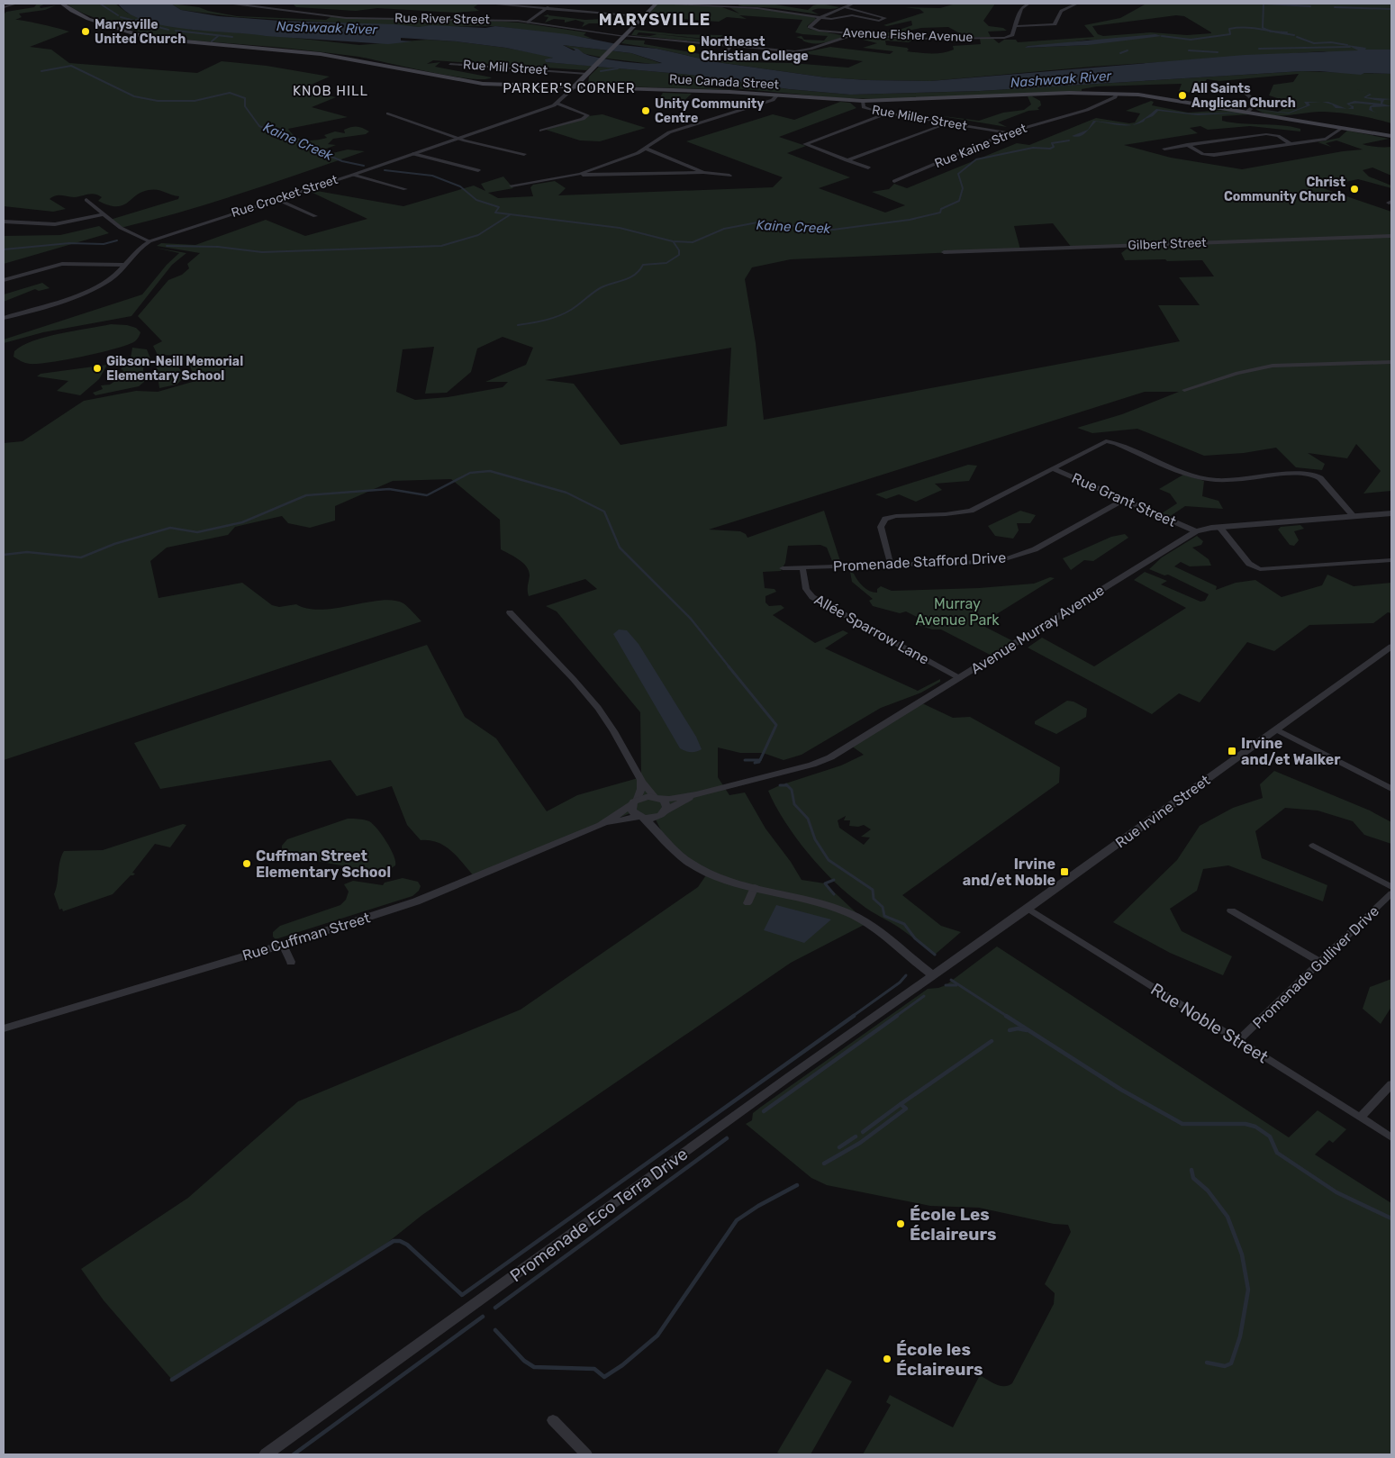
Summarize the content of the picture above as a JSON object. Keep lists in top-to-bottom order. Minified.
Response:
{"streets":{"main road":["Rue Canada Street"],"street":["Rue River Street","Avenue Fisher Avenue","Rue Mill Street","Rue Miller Street","Rue Kaine Street","Rue Crocket Street","Gilbert Street","Rue Grant Street","Promenade Stafford Drive","Allée Sparrow Lane","Avenue Murray Avenue","Rue Irvine Street","Rue Cuffman Street","Promenade Gulliver Drive","Rue Noble Street","Promenade Eco Terra Drive"]},"crossings":[["Rue Canada Street","Rue Miller Street"],["Rue Canada Street","Rue Kaine Street"],["Rue Canada Street","Rue Crocket Street"],["Rue Miller Street","Rue Kaine Street"],["Rue Grant Street","Promenade Stafford Drive"],["Rue Grant Street","Avenue Murray Avenue"],["Promenade Stafford Drive","Allée Sparrow Lane"],["Allée Sparrow Lane","Avenue Murray Avenue"],["Avenue Murray Avenue","Rue Cuffman Street"],["Rue Irvine Street","Rue Noble Street"],["Rue Irvine Street","Promenade Eco Terra Drive"],["Promenade Gulliver Drive","Rue Noble Street"]],"districts":["MARYSVILLE","PARKER'S CORNER","KNOB HILL"],"water":["Nashwaak River","Kaine Creek"],"parks":["Murray Avenue Park"],"places":{"other":["Marysville United Church","Northeast Christian College","All Saints Anglican Church","Unity Community Centre","Christ Community Church","Gibson-Neill Memorial Elementary School","Cuffman Street Elementary School","École Les Éclaireurs","École les Éclaireurs"],"transit":["Irvine and/et Walker","Irvine and/et Noble"]}}
